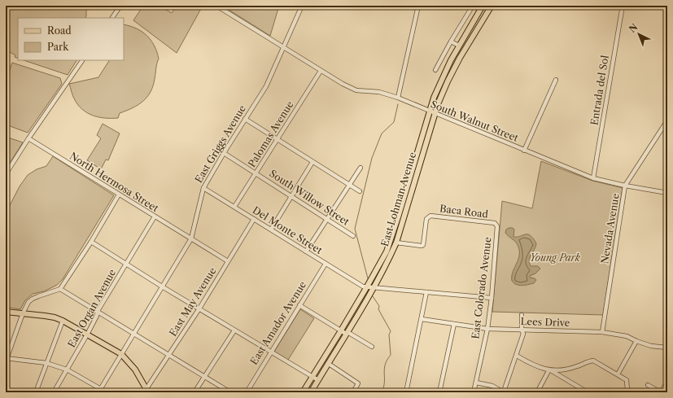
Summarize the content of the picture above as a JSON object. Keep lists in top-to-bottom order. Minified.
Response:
{"streets":{"main road":["East Lohman Avenue"],"street":["Entrada del Sol","South Walnut Street","Palomas Avenue","East Griggs Avenue","North Hermosa Street","South Willow Street","Baca Road","Nevada Avenue","Del Monte Street","East Colorado Avenue","East May Avenue","East Organ Avenue","Lees Drive","East Amador Avenue"]},"crossings":[["Entrada del Sol","South Walnut Street"],["South Walnut Street","Palomas Avenue"],["South Walnut Street","East Griggs Avenue"],["South Walnut Street","East Lohman Avenue"],["South Walnut Street","Nevada Avenue"],["Palomas Avenue","South Willow Street"],["Palomas Avenue","Del Monte Street"],["East Griggs Avenue","North Hermosa Street"],["East Griggs Avenue","South Willow Street"],["East Griggs Avenue","Del Monte Street"],["North Hermosa Street","East May Avenue"],["North Hermosa Street","East Organ Avenue"],["East Lohman Avenue","Baca Road"],["East Lohman Avenue","Del Monte Street"],["Baca Road","East Colorado Avenue"],["Nevada Avenue","Lees Drive"],["Del Monte Street","East May Avenue"],["Del Monte Street","East Amador Avenue"],["East Colorado Avenue","Lees Drive"]],"parks":["Young Park"],"legend":["Road","Park"],"north":"top left"}
